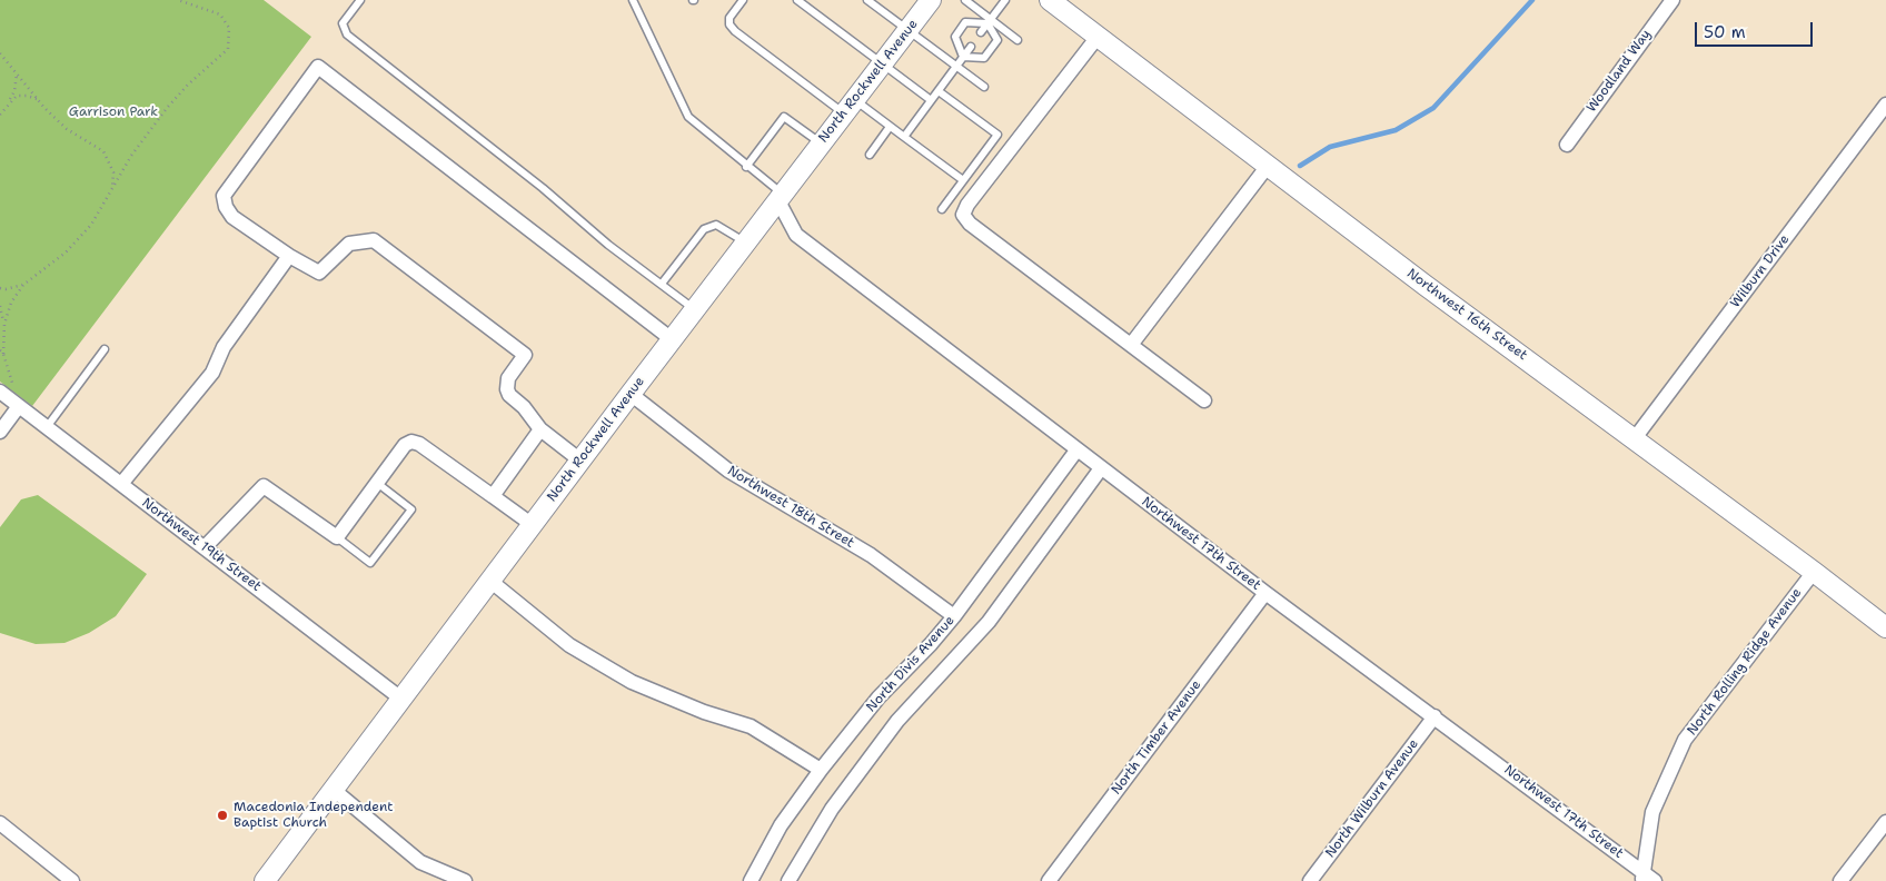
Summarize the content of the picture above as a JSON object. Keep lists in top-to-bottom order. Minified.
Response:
{"streets":{"main road":["North Rockwell Avenue","Northwest 16th Street"],"street":["Woodland Way","Wilburn Drive","Northwest 18th Street","Northwest 17th Street","Northwest 19th Street","North Rolling Ridge Avenue","North Divis Avenue","North Timber Avenue","North Wilburn Avenue"]},"crossings":[["North Rockwell Avenue","Northwest 18th Street"],["North Rockwell Avenue","Northwest 17th Street"],["North Rockwell Avenue","Northwest 19th Street"],["Wilburn Drive","Northwest 16th Street"],["Northwest 16th Street","North Rolling Ridge Avenue"],["Northwest 18th Street","North Divis Avenue"],["Northwest 17th Street","North Rolling Ridge Avenue"],["Northwest 17th Street","North Divis Avenue"],["Northwest 17th Street","North Timber Avenue"],["Northwest 17th Street","North Wilburn Avenue"]],"parks":["Garrison Park"],"places":["Macedonia Independent Baptist Church"],"scale_bar":"50 m"}
